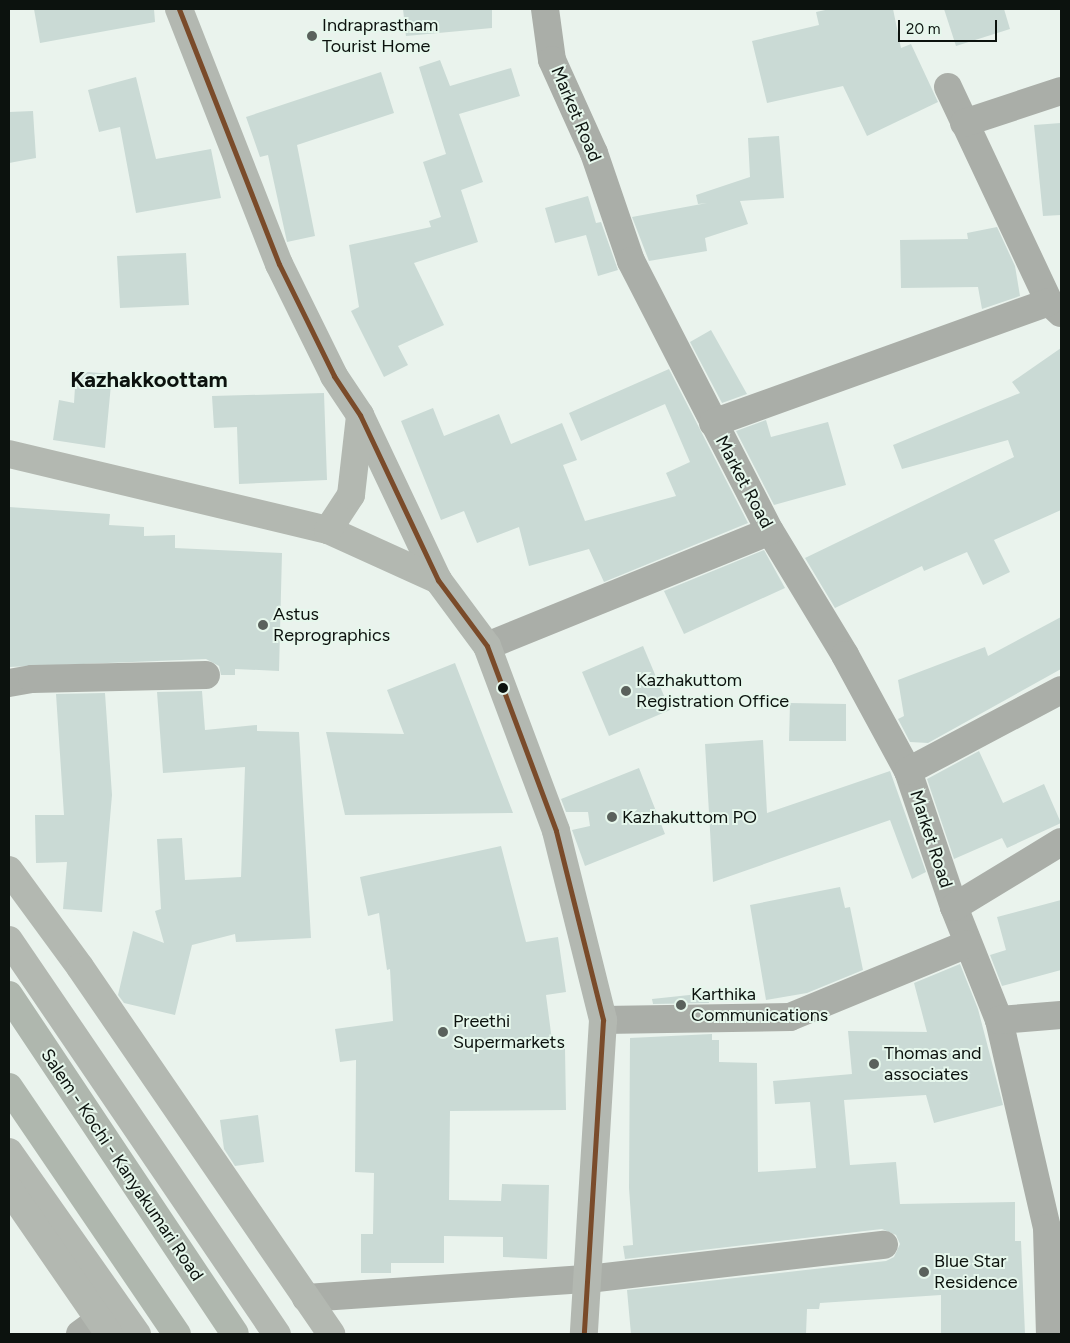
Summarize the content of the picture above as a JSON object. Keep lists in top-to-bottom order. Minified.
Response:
{"streets":{"highway":["Salem - Kochi - Kanyakumari Road"],"street":["Market Road"]},"districts":["Kazhakkoottam"],"places":["Indraprastham Tourist Home","Astus Reprographics","Kazhakuttom Registration Office","Kazhakuttom PO","Karthika Communications","Preethi Supermarkets","Thomas and associates","Blue Star Residence"],"scale_bar":"20 m"}
